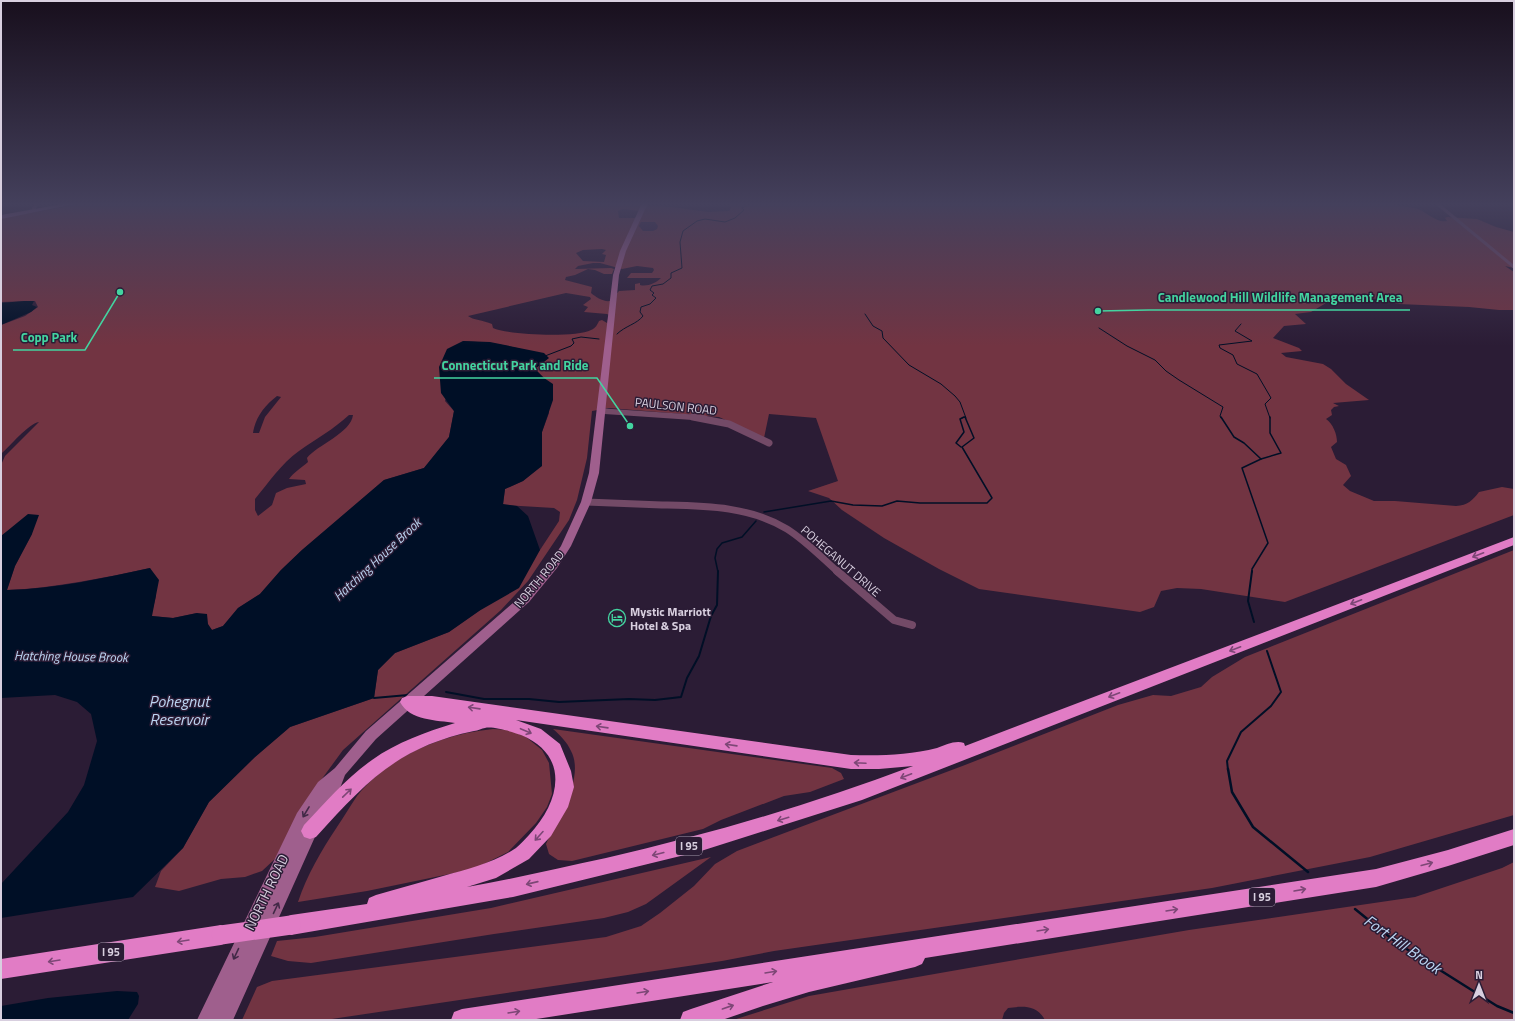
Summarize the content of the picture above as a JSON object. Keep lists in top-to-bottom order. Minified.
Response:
{"streets":{"highway":["I 95"],"main road":["NORTH ROAD"],"street":["PAULSON ROAD","POHEGANUT DRIVE"]},"crossings":[["PAULSON ROAD","NORTH ROAD"],["POHEGANUT DRIVE","NORTH ROAD"]],"water":["Hatching House Brook","Pohegnut Reservoir","Fort Hill Brook"],"places":{"other":["Copp Park","Candlewood Hill Wildlife Management Area","Connecticut Park and Ride"],"hotel":["Mystic Marriott Hotel & Spa"]},"north":"top"}
